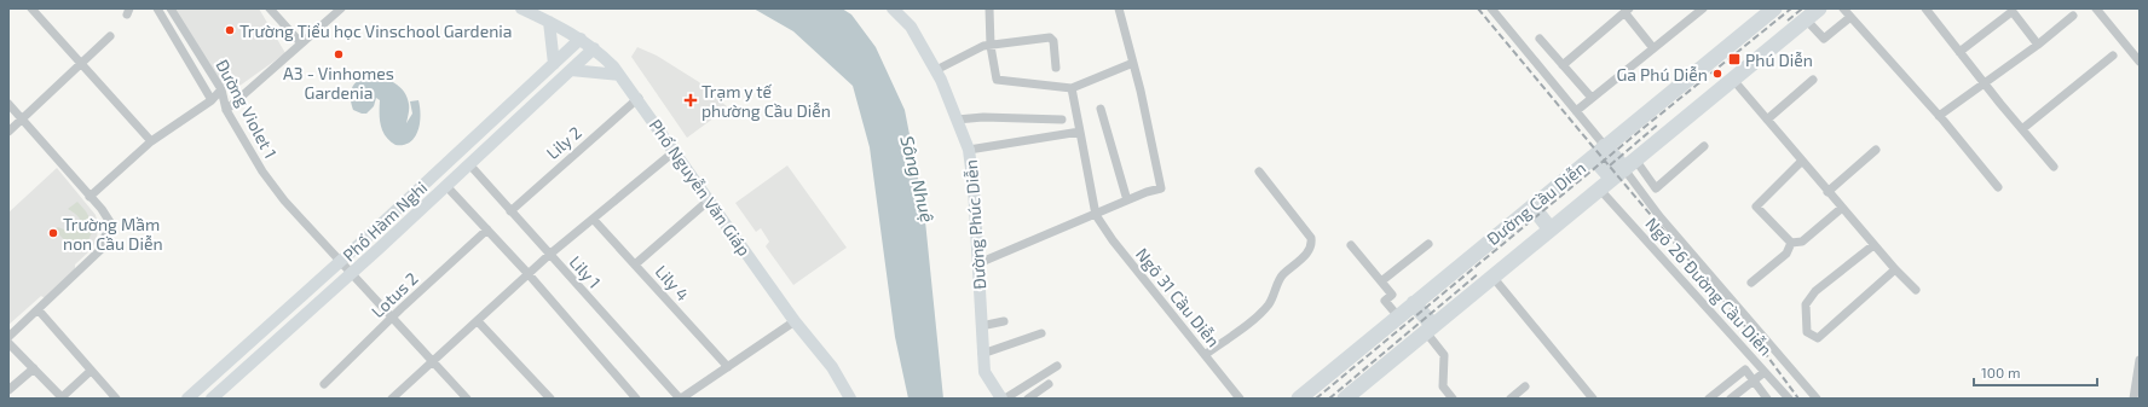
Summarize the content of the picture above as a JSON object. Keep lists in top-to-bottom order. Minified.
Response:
{"streets":{"highway":["Đường Cầu Diễn"],"main road":["Phố Nguyễn Văn Giáp","Phố Hàm Nghi","Đường Phúc Diễn"],"street":["Đường Violet 1","Lily 2","Lily 1","Lily 4","Ngõ 26 Đường Cầu Diễn","Lotus 2","Ngõ 31 Cầu Diễn"]},"crossings":[["Đường Violet 1","Phố Hàm Nghi"],["Đường Violet 1","Lotus 2"],["Lily 2","Phố Nguyễn Văn Giáp"],["Lily 2","Lily 1"],["Phố Nguyễn Văn Giáp","Phố Hàm Nghi"],["Đường Cầu Diễn","Ngõ 26 Đường Cầu Diễn"],["Phố Hàm Nghi","Lily 1"]],"water":["Sông Nhuệ"],"places":{"other":["Trường Tiểu học Vinschool Gardenia","A3 - Vinhomes Gardenia","Ga Phú Diễn","Trường Mầm non Cầu Diễn"],"transit":["Phú Diễn"],"health":["Trạm y tế phường Cầu Diễn"]},"scale_bar":"100 m"}
